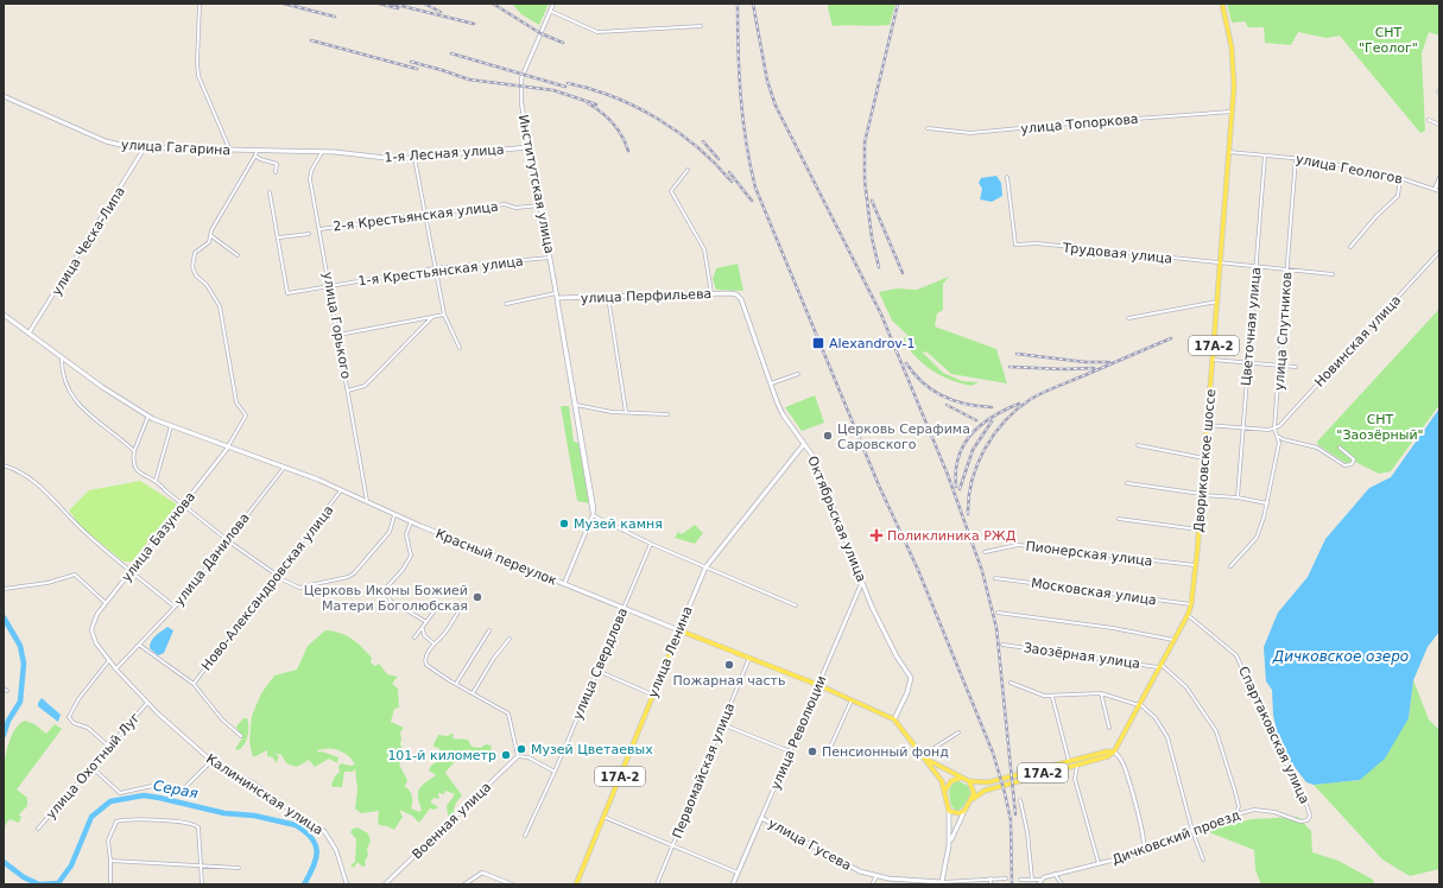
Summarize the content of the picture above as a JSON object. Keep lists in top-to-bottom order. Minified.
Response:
{"streets":{"main road":["улица Гагарина","1-я Лесная улица","Институтская улица","улица Перфильева","17А-2","Двориковское шоссе","Октябрьская улица","Красный переулок","улица Ленина","улица Революции","улица Гусева"],"street":["улица Топоркова","улица Геологов","2-я Крестьянская улица","улица Ческа-Липа","Трудовая улица","1-я Крестьянская улица","улица Горького","Цветочная улица","улица Спутников","Новинская улица","улица Базунова","Пионерская улица","улица Данилова","Ново-Александровская улица","Московская улица","Заозёрная улица","улица Свердлова","Спартаковская улица","улица Охотный Луг","Первомайская улица","Калининская улица","Военная улица","Дичковский проезд"]},"crossings":[["улица Топоркова","Двориковское шоссе"],["улица Гагарина","1-я Лесная улица"],["улица Гагарина","улица Ческа-Липа"],["1-я Лесная улица","Институтская улица"],["1-я Лесная улица","улица Горького"],["улица Геологов","Цветочная улица"],["улица Геологов","улица Спутников"],["улица Геологов","Двориковское шоссе"],["Институтская улица","2-я Крестьянская улица"],["Институтская улица","1-я Крестьянская улица"],["Институтская улица","улица Перфильева"],["Институтская улица","Красный переулок"],["2-я Крестьянская улица","улица Горького"],["улица Ческа-Липа","Красный переулок"],["Трудовая улица","Цветочная улица"],["Трудовая улица","улица Спутников"],["Трудовая улица","Двориковское шоссе"],["1-я Крестьянская улица","улица Горького"],["улица Перфильева","Октябрьская улица"],["улица Горького","Красный переулок"],["улица Спутников","Новинская улица"],["17А-2","Двориковское шоссе"],["Двориковское шоссе","Пионерская улица"],["Двориковское шоссе","Московская улица"],["Двориковское шоссе","Заозёрная улица"],["Двориковское шоссе","Спартаковская улица"],["Октябрьская улица","Красный переулок"],["Октябрьская улица","улица Ленина"],["Октябрьская улица","улица Революции"],["улица Базунова","Красный переулок"],["улица Базунова","Калининская улица"],["Красный переулок","улица Данилова"],["Красный переулок","Ново-Александровская улица"],["Красный переулок","улица Ленина"],["Красный переулок","улица Свердлова"],["Красный переулок","улица Революции"],["Красный переулок","Первомайская улица"],["улица Данилова","Калининская улица"],["улица Революции","улица Гусева"],["Спартаковская улица","Дичковский проезд"],["улица Охотный Луг","Калининская улица"]],"water":["Дичковское озеро","Серая"],"parks":["СНТ \"Геолог\"","СНТ \"Заозёрный\""],"places":{"transit":["Alexandrov-1"],"other":["Церковь Серафима Саровского","Музей камня","Церковь Иконы Божией Матери Боголюбская","Пожарная часть","Музей Цветаевых","Пенсионный фонд","101-й километр"],"health":["Поликлиника РЖД"]}}
